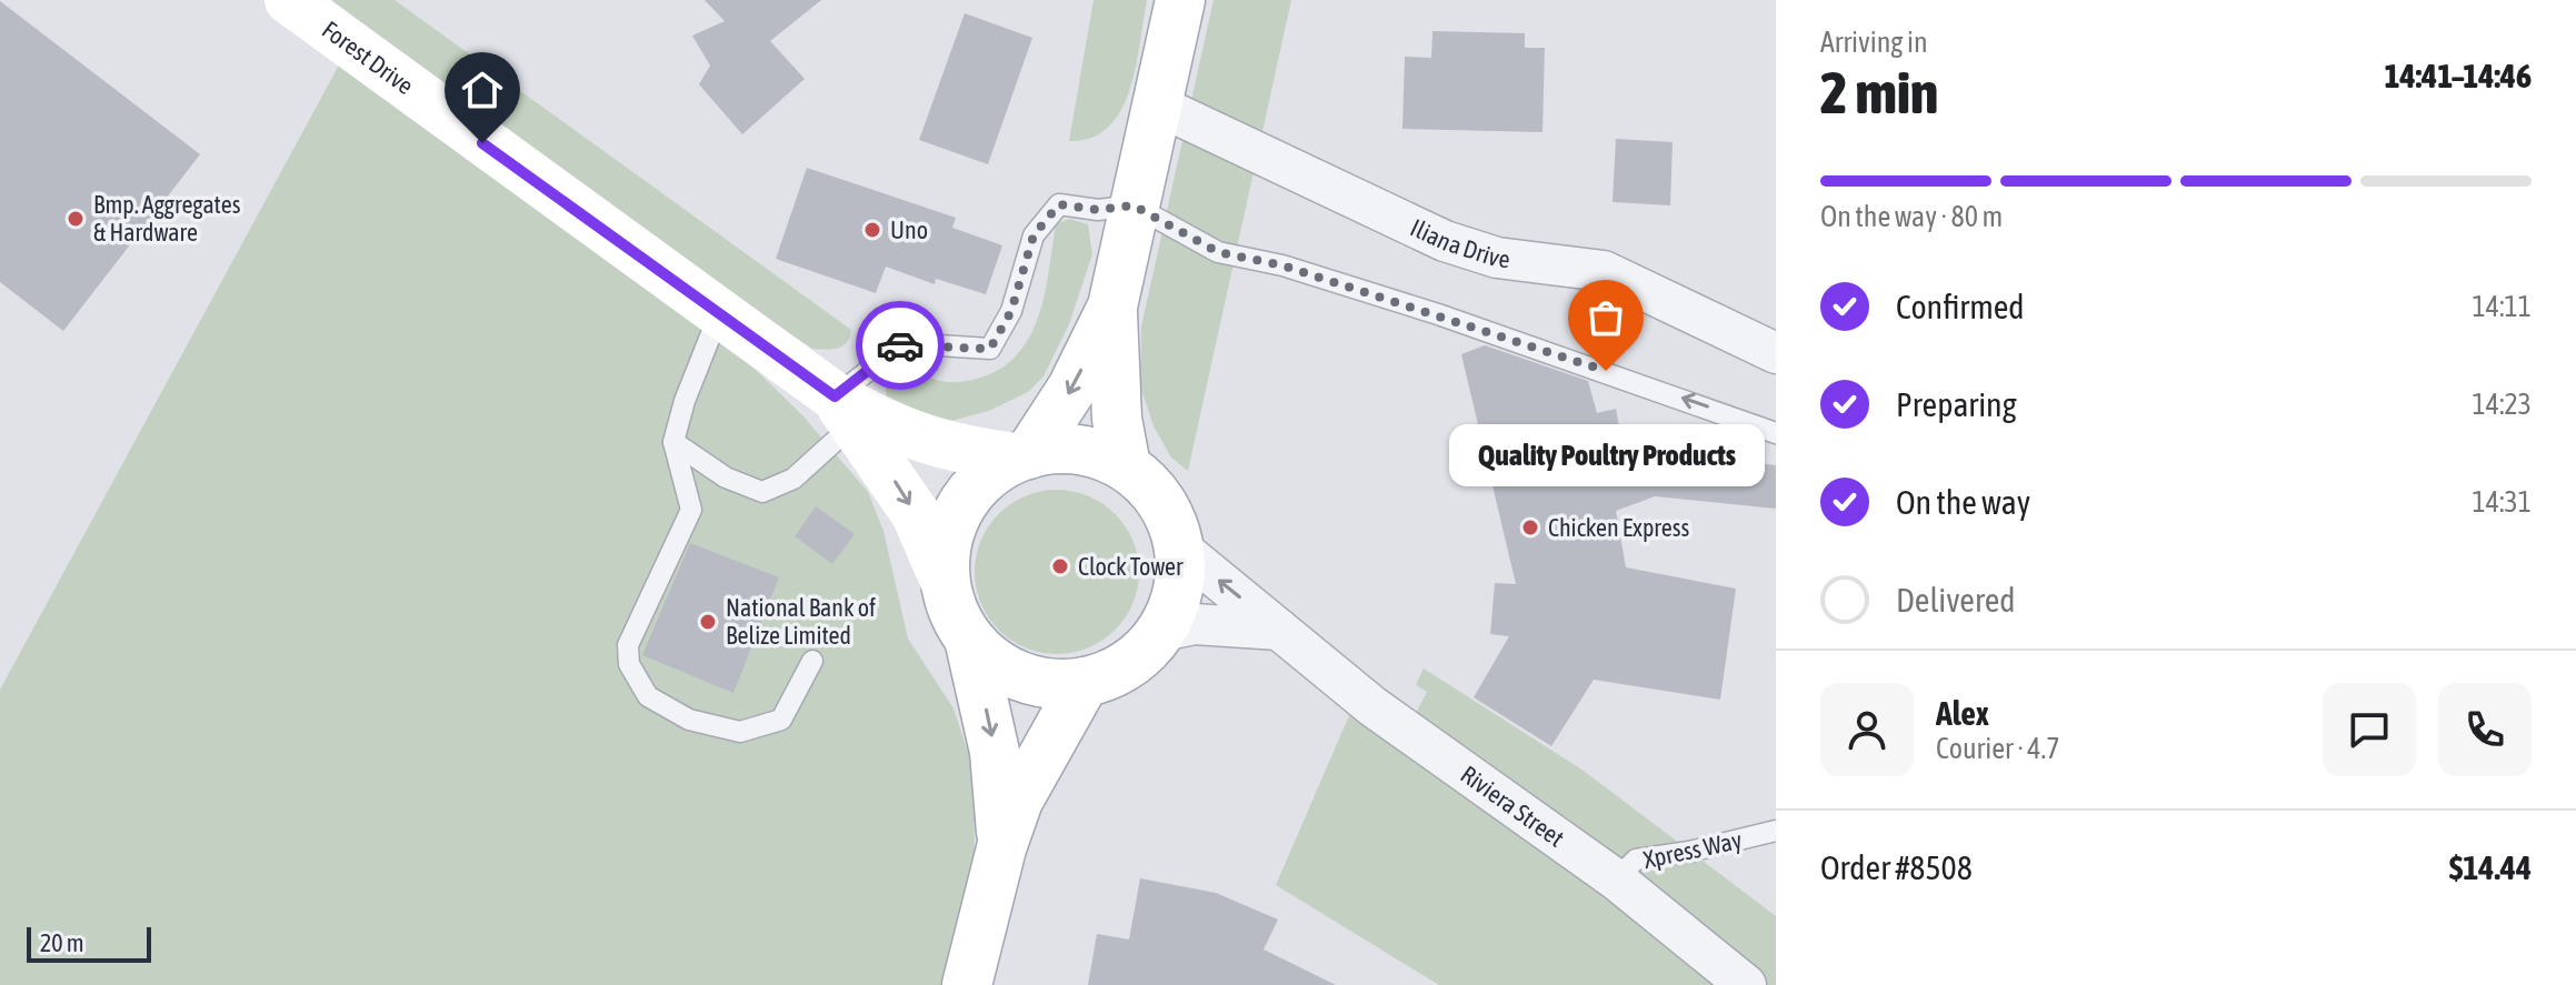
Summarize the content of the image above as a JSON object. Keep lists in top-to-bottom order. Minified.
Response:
{"streets":{"main road":["Forest Drive"],"street":["Iliana Drive","Riviera Street"],"lane":["Xpress Way"]},"crossings":[["Forest Drive","Riviera Street"],["Riviera Street","Xpress Way"]],"places":["Bmp. Aggregates & Hardware","Uno","Quality Poultry Products","Chicken Express","Clock Tower","National Bank of Belize Limited"],"scale_bar":"20 m","page":{"heading":["2 min","Arriving in","14:41–14:46"],"panel":["Alex","Courier · 4.7","Order #8508","$14.44"],"bar":"On the way · 80 m","list":[["Confirmed","14:11"],["Preparing","14:23"],["On the way","14:31"],"Delivered"],"bubble":"Quality Poultry Products","scale":"20 m"}}
